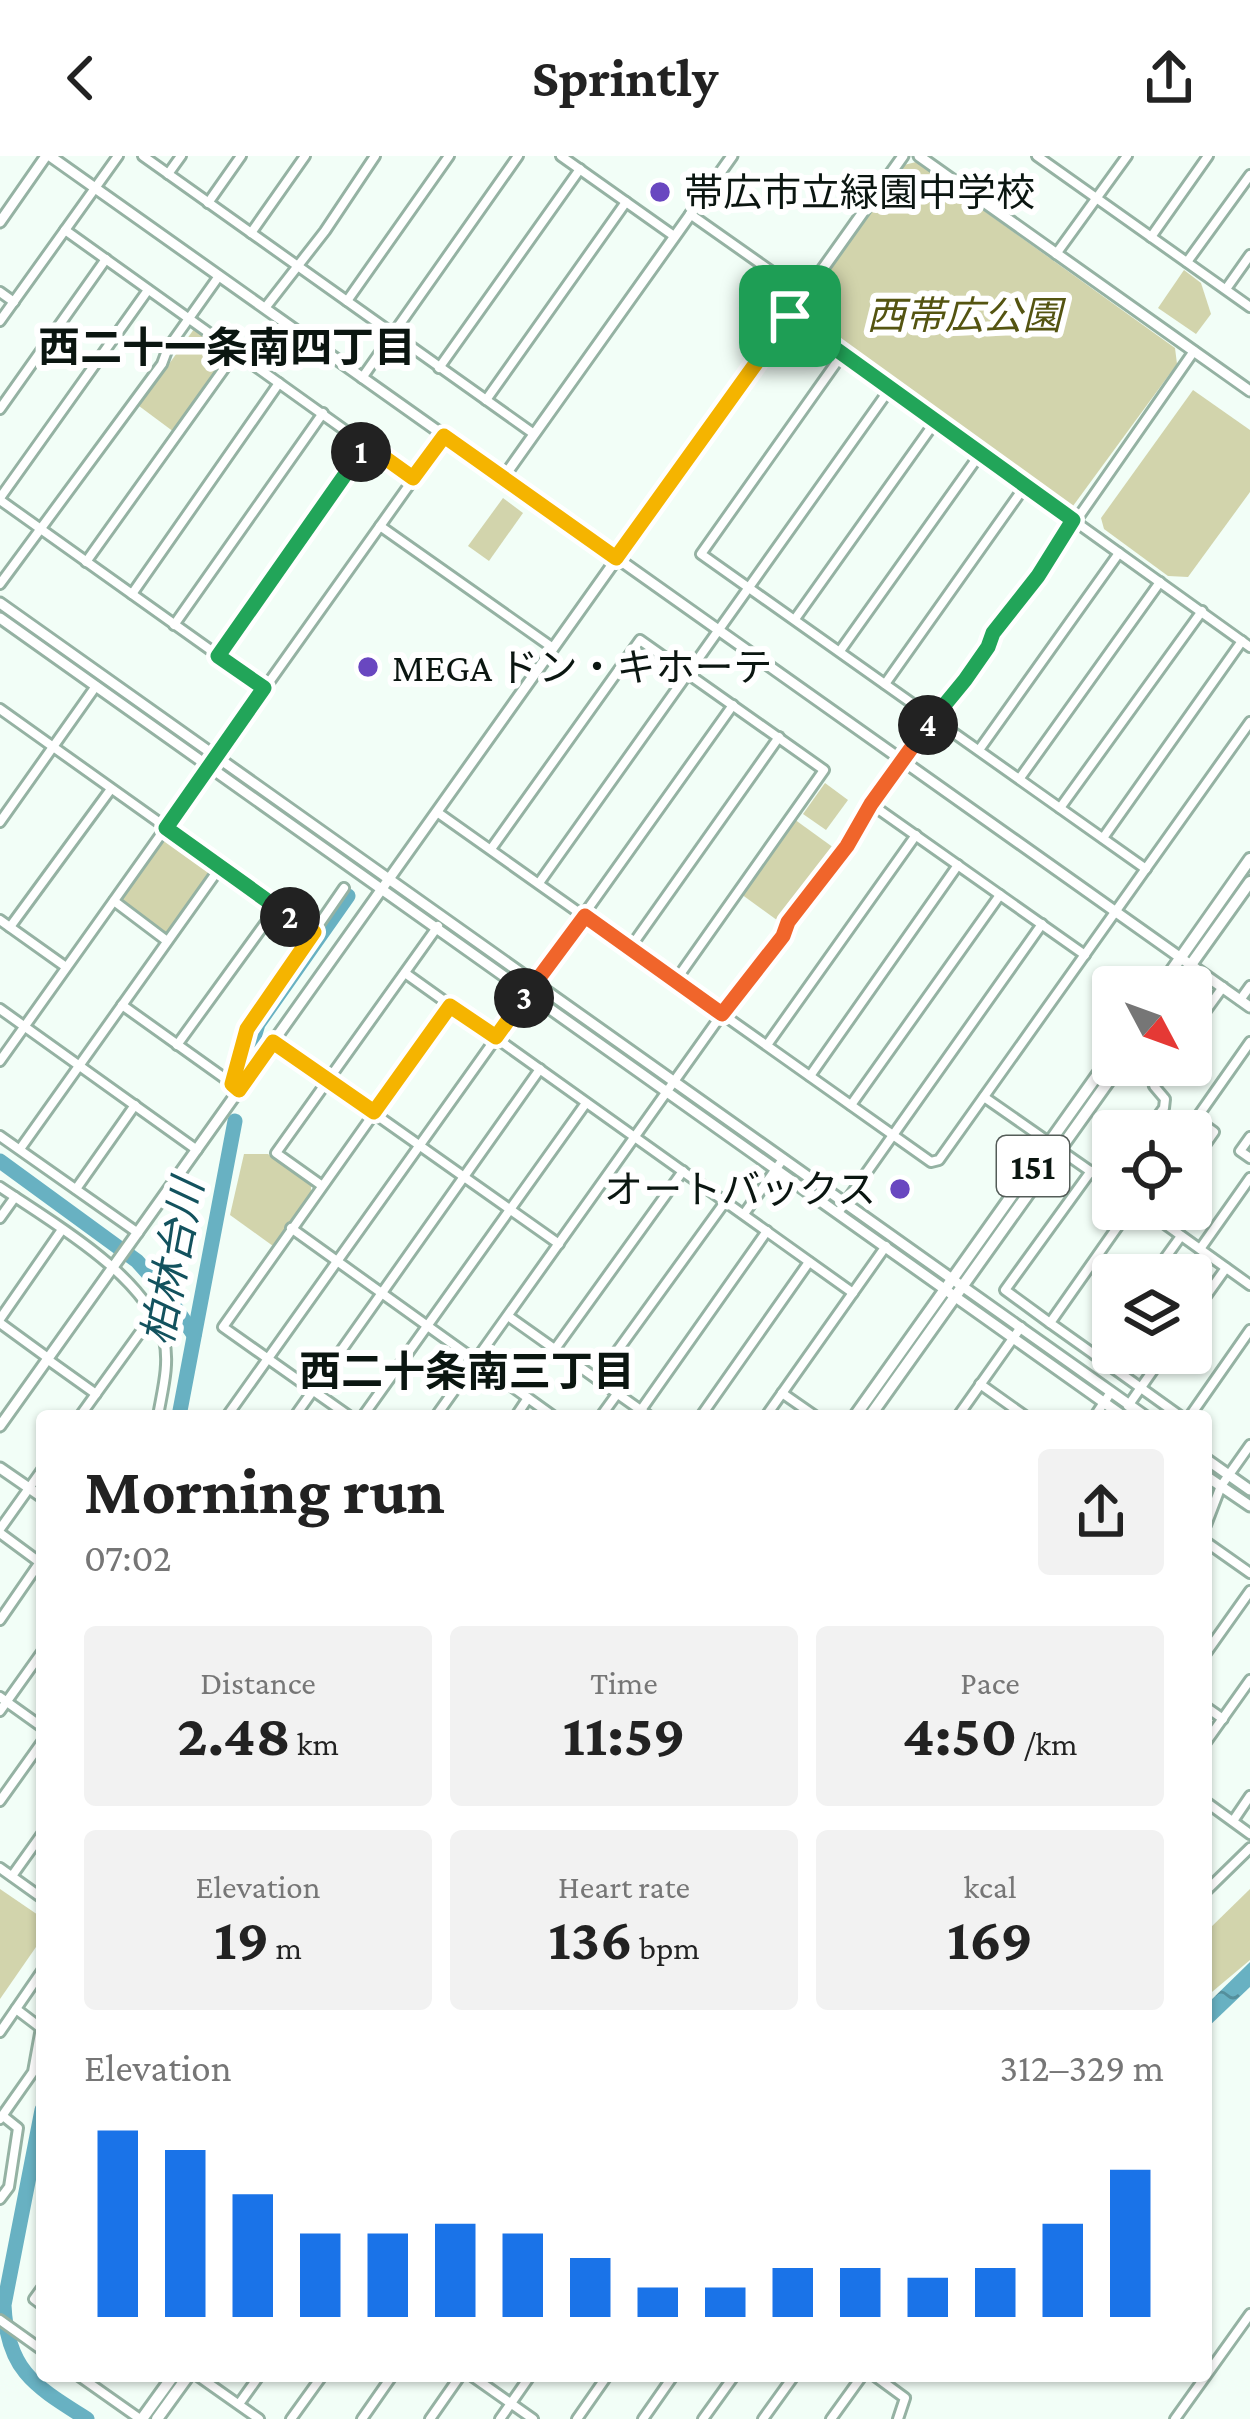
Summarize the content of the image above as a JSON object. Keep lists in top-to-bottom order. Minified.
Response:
{"streets":{"main road":["151"]},"districts":["西二十一条南四丁目","西二十条南三丁目"],"water":["柏林台川"],"parks":["西帯広公園"],"places":["帯広市立緑園中学校","MEGA ドン・キホーテ","オートバックス"],"north":"bottom right","page":{"header":"Sprintly","pins":["1","4","2","3"],"heading":["Morning run","07:02"],"stats":[["Distance","2.48 km"],["Time","11:59"],["Pace","4:50 /km"],["Elevation","19 m"],["Heart rate","136 bpm"],["kcal","169"]],"chart":["Elevation","312–329 m"]}}
